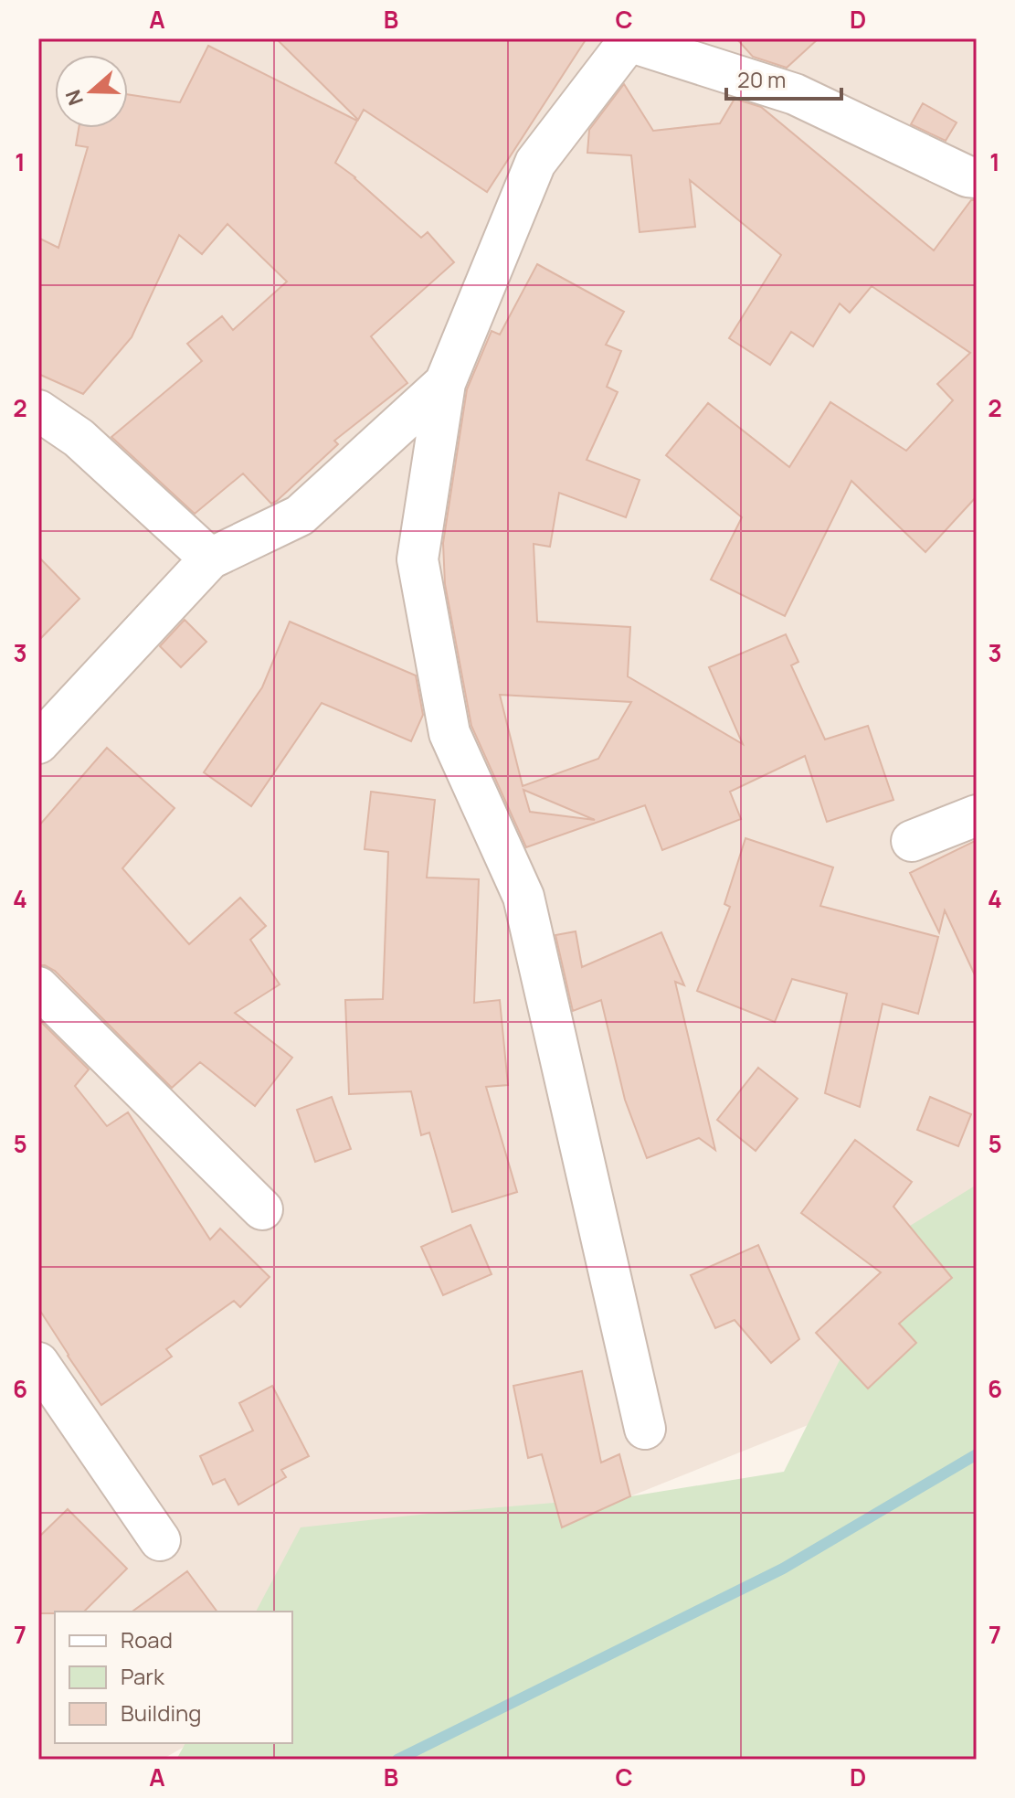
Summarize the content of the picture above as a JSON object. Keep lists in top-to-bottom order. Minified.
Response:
{"legend":["Road","Park","Building"],"scale_bar":"20 m","north":"left","grid":{"columns":["A","B","C","D"],"rows":["1","2","3","4","5","6","7"]}}
